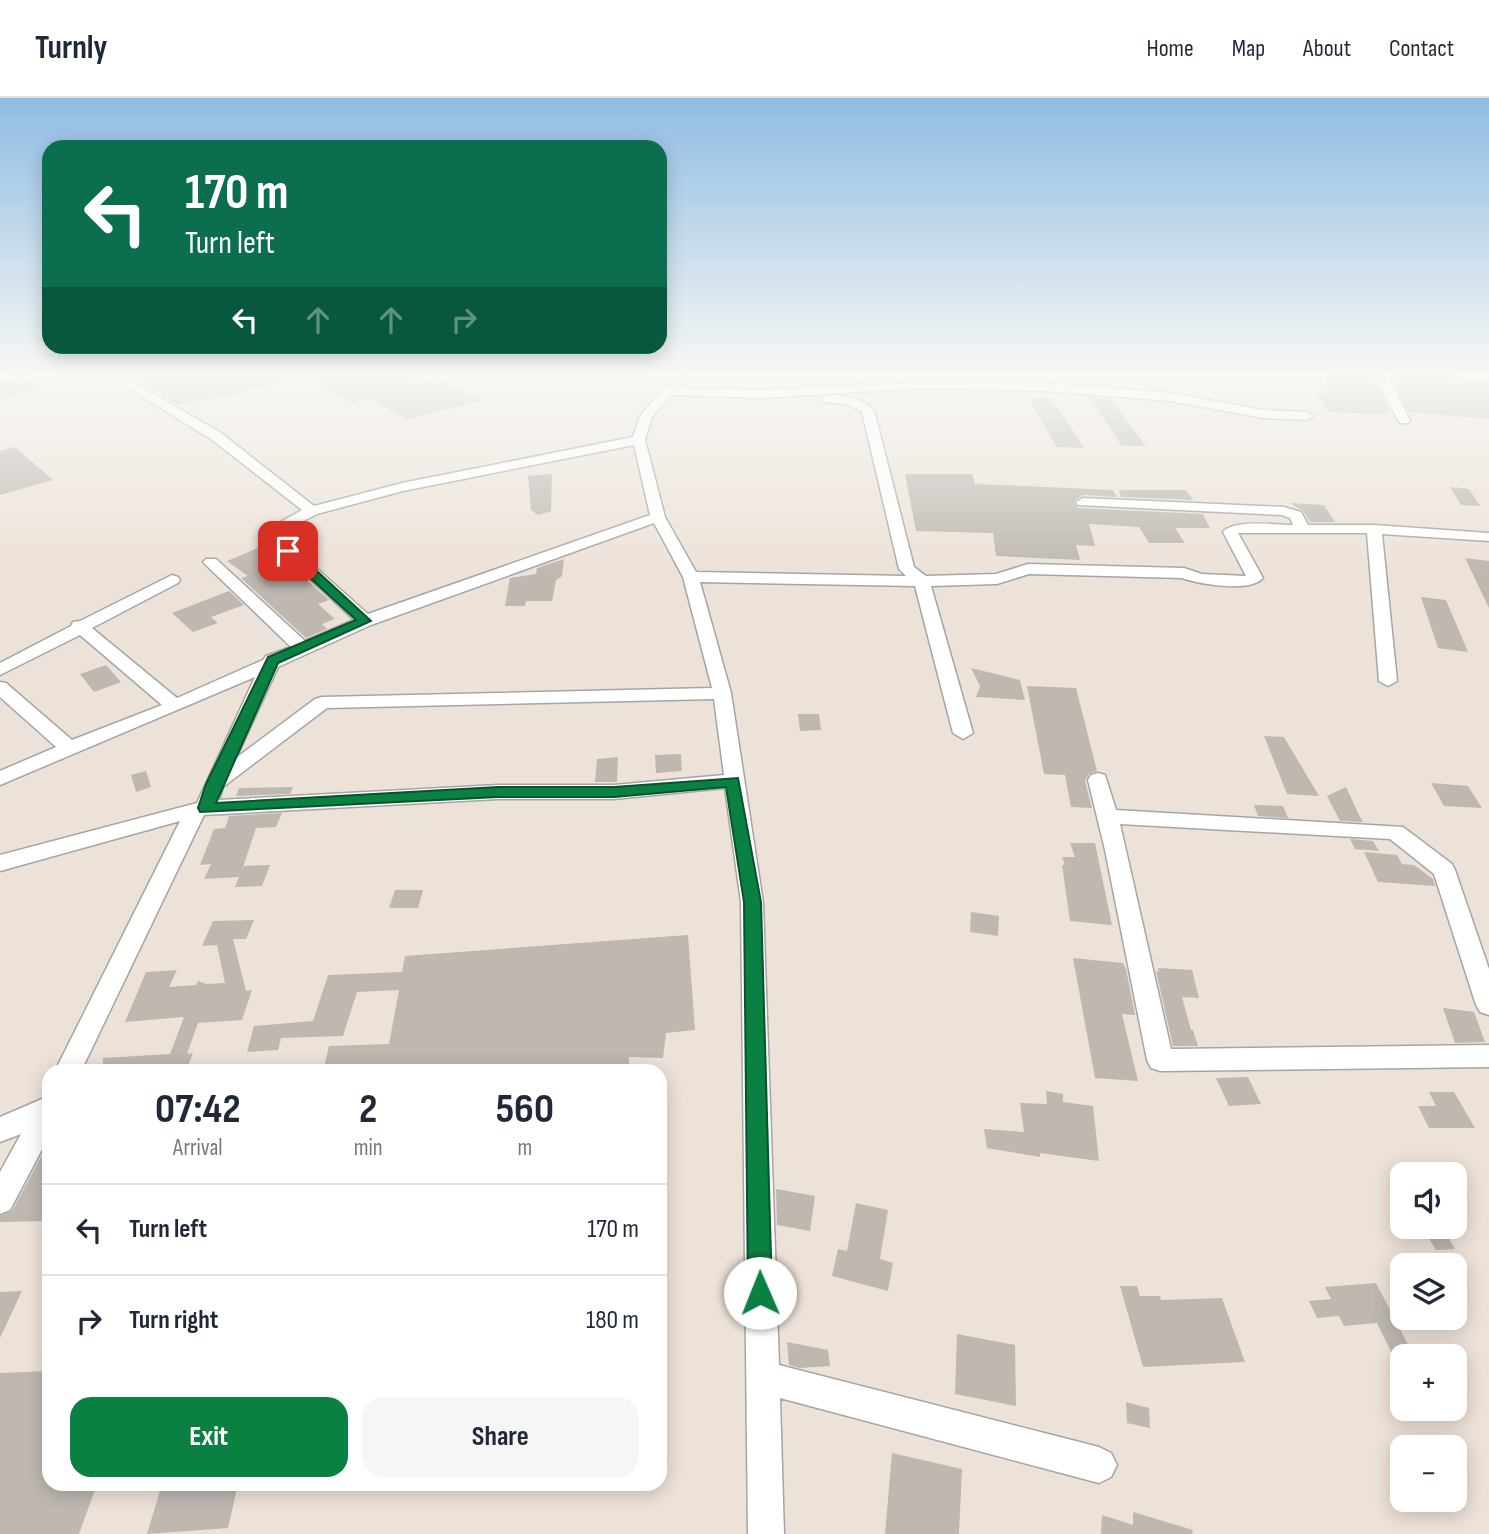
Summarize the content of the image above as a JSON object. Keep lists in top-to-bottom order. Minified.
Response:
{"page":{"header":"Turnly","nav":["Home","Map","About","Contact"],"turn":["170 m","Turn left"],"eta":["07:42","Arrival","2","min","560","m"],"map_buttons":["+","−"],"list":[{"name":"Turn left","value":"170 m"},{"name":"Turn right","value":"180 m"}],"buttons":["Exit","Share"]}}
